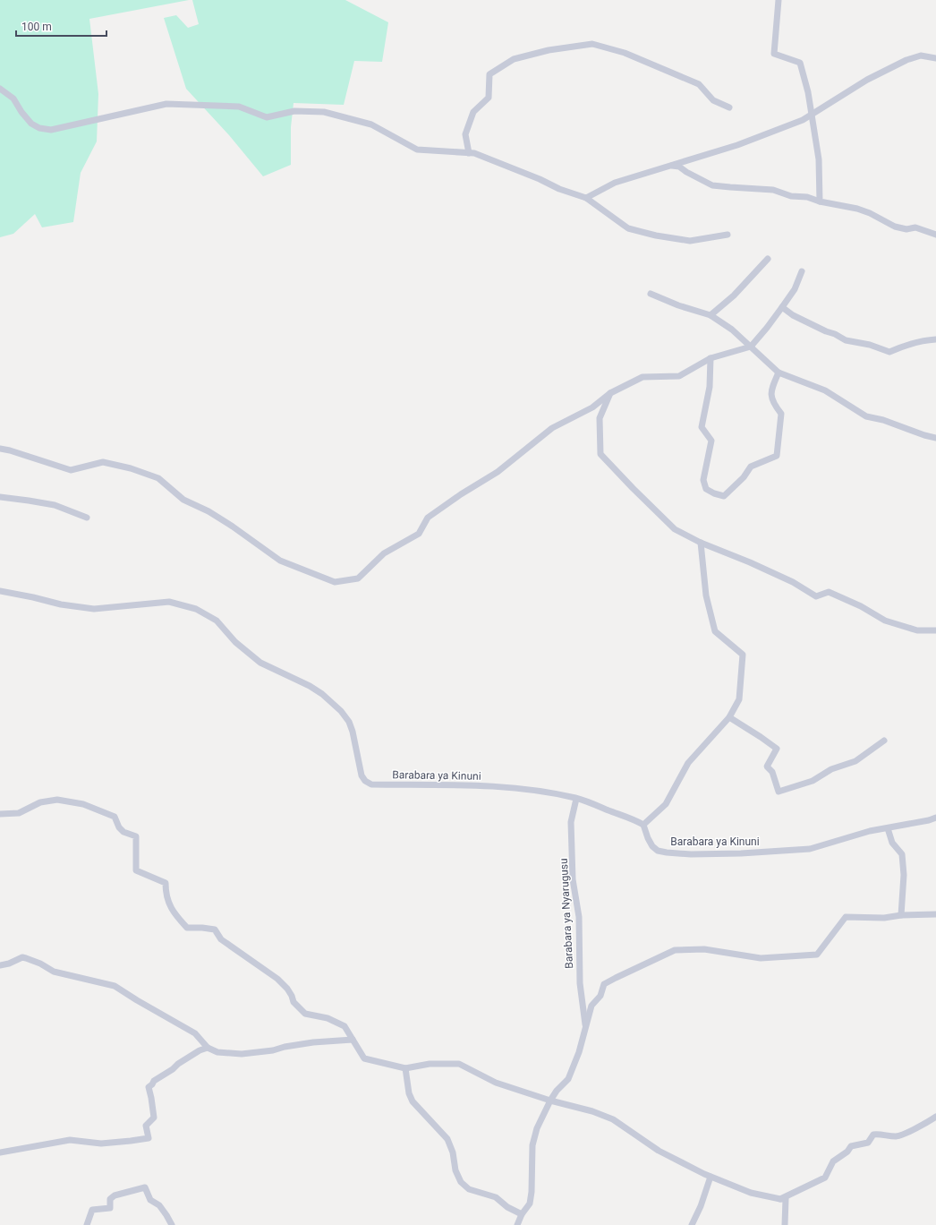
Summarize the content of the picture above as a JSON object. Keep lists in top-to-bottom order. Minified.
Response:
{"streets":{"street":["Barabara ya Kinuni","Barabara ya Nyarugusu"]},"crossings":[["Barabara ya Kinuni","Barabara ya Nyarugusu"]],"scale_bar":"100 m"}
